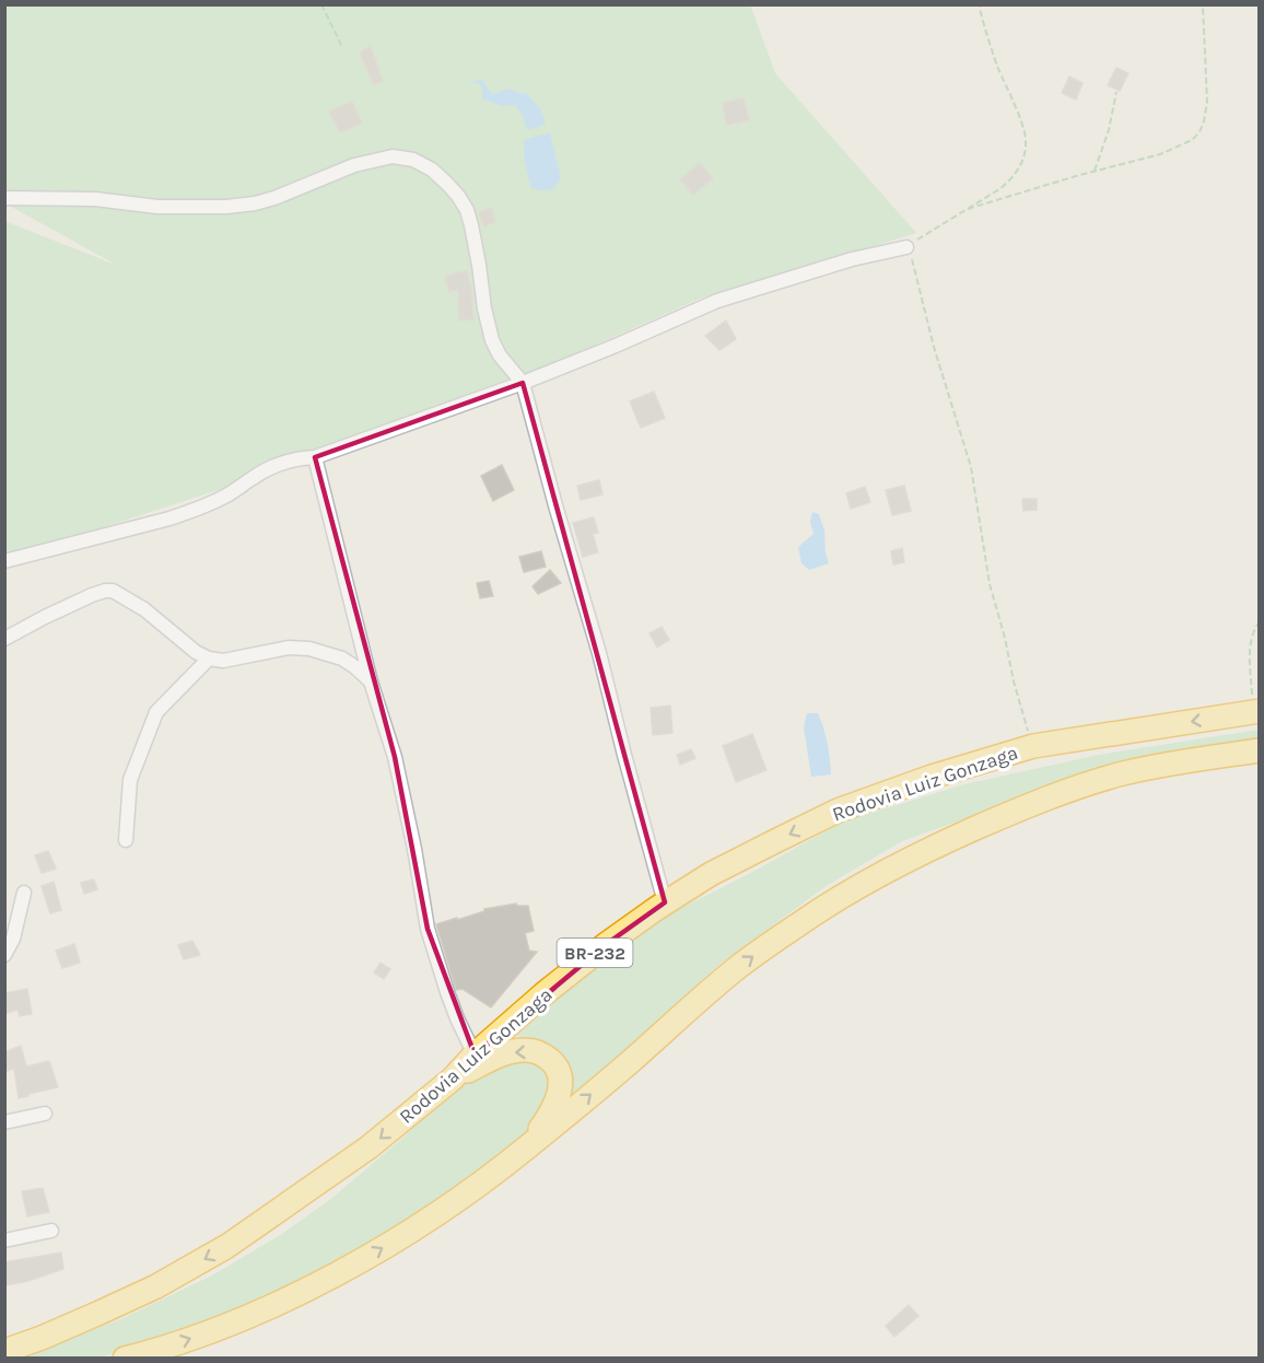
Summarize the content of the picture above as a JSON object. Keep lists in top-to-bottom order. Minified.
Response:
{"streets":{"highway":["Rodovia Luiz Gonzaga","BR-232"]}}
